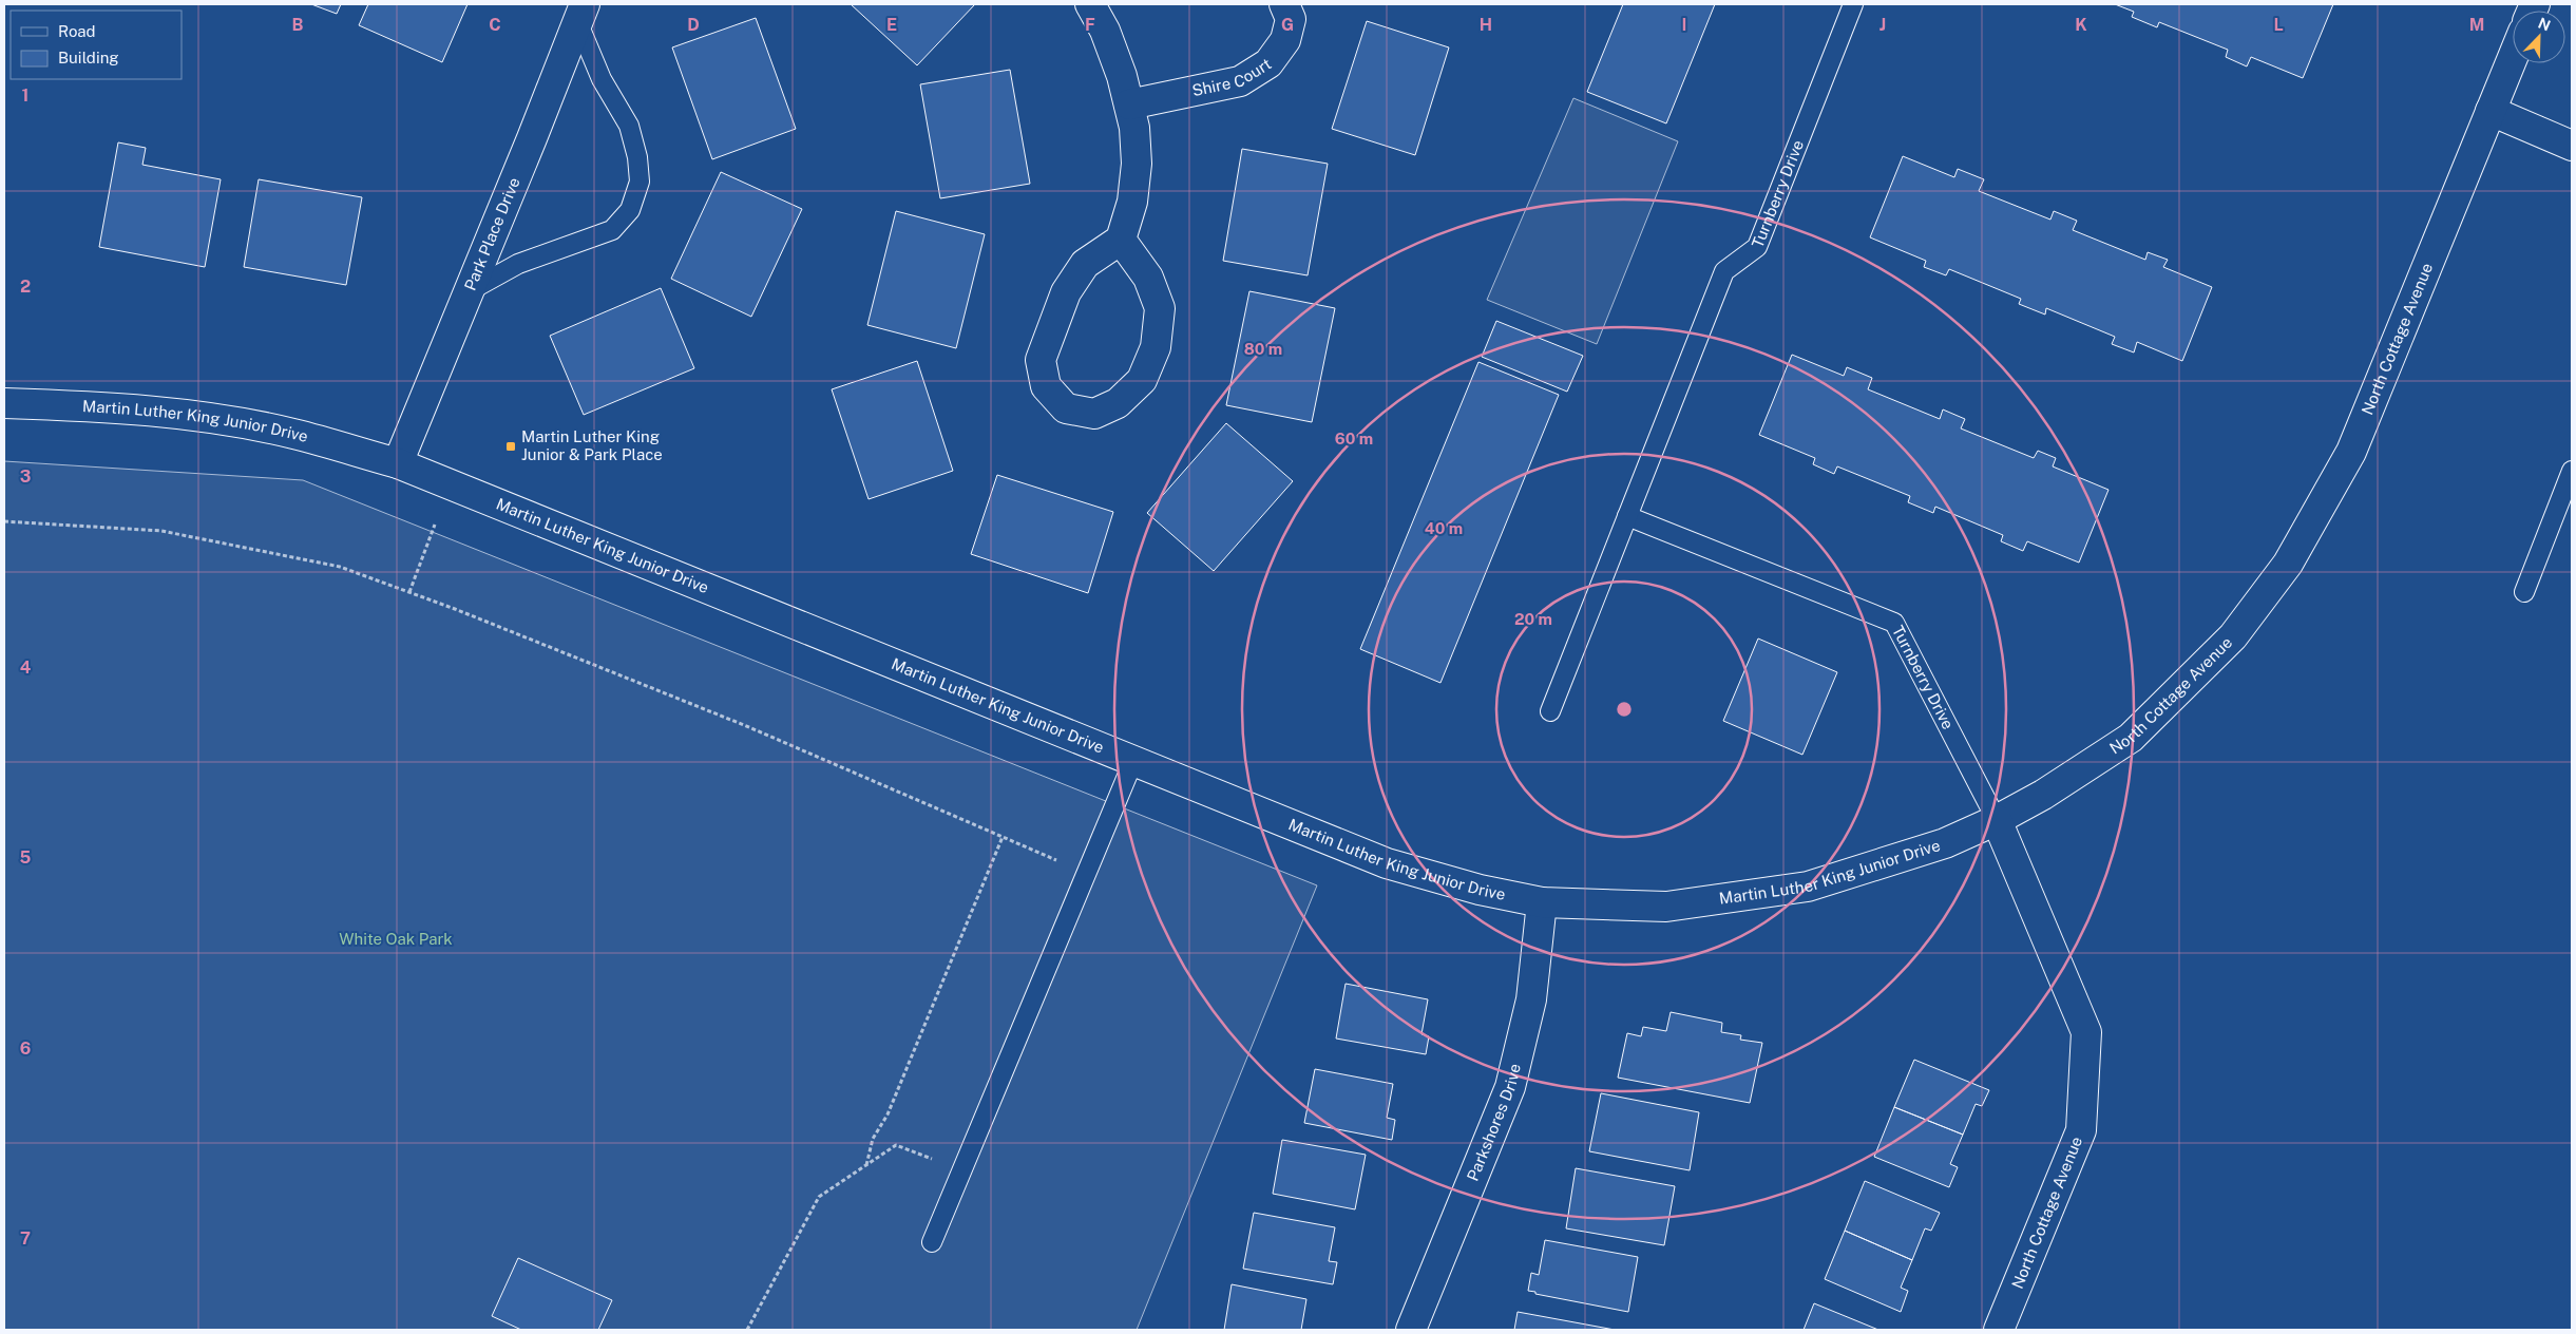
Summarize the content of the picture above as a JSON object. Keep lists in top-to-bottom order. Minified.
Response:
{"streets":{"main road":["Shire Court","Park Place Drive","North Cottage Avenue","Martin Luther King Junior Drive","Parkshores Drive"],"lane":["Turnberry Drive"]},"crossings":[["Turnberry Drive","North Cottage Avenue"],["Turnberry Drive","Martin Luther King Junior Drive"],["Park Place Drive","Martin Luther King Junior Drive"],["North Cottage Avenue","Martin Luther King Junior Drive"],["Martin Luther King Junior Drive","Parkshores Drive"]],"parks":["White Oak Park"],"places":{"transit":["Martin Luther King Junior & Park Place"]},"legend":["Road","Building"],"north":"top right","grid":{"columns":["B","C","D","E","F","G","H","I","J","K","L","M"],"rows":["1","2","3","4","5","6","7"]},"rings":["80 m","60 m","40 m","20 m"]}
